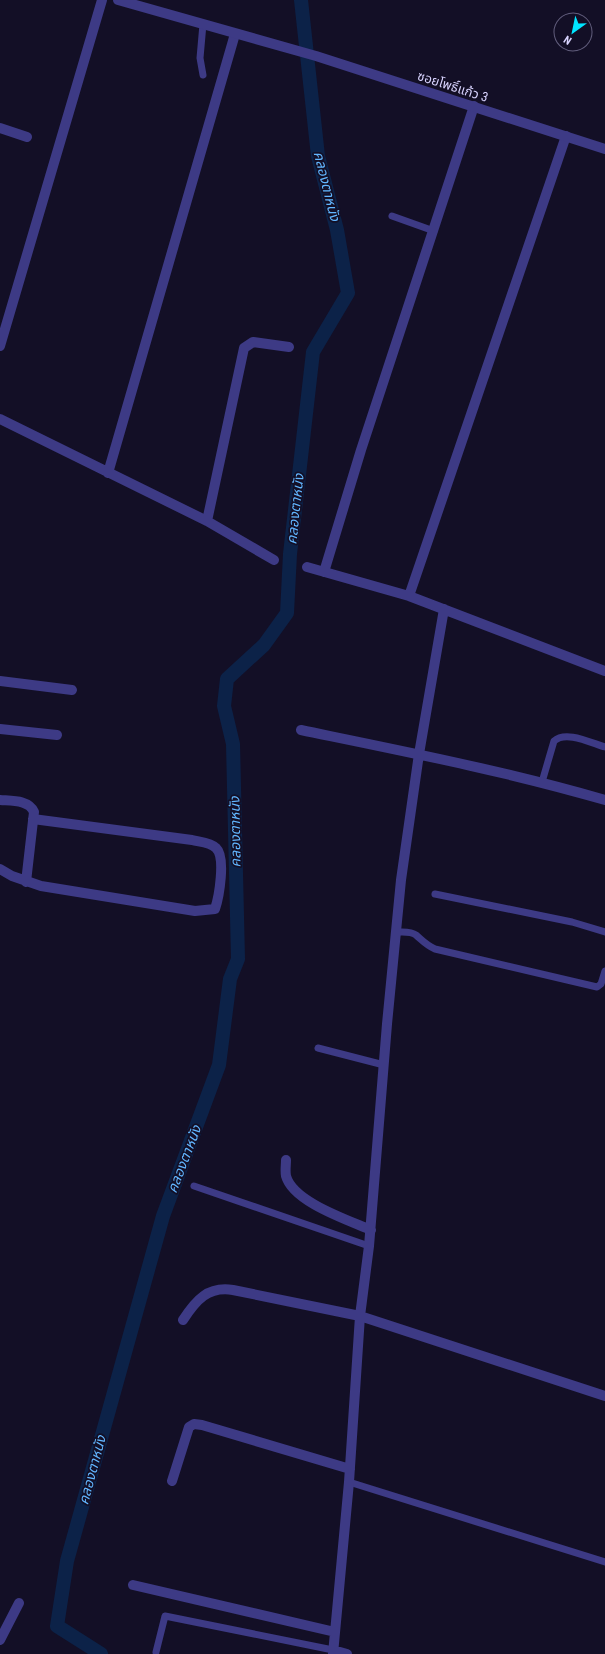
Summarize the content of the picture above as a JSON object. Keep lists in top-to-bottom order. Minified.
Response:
{"streets":{"street":["ซอยโพธิ์แก้ว 3"]},"water":["คลองตาหนัง"],"north":"bottom left"}
